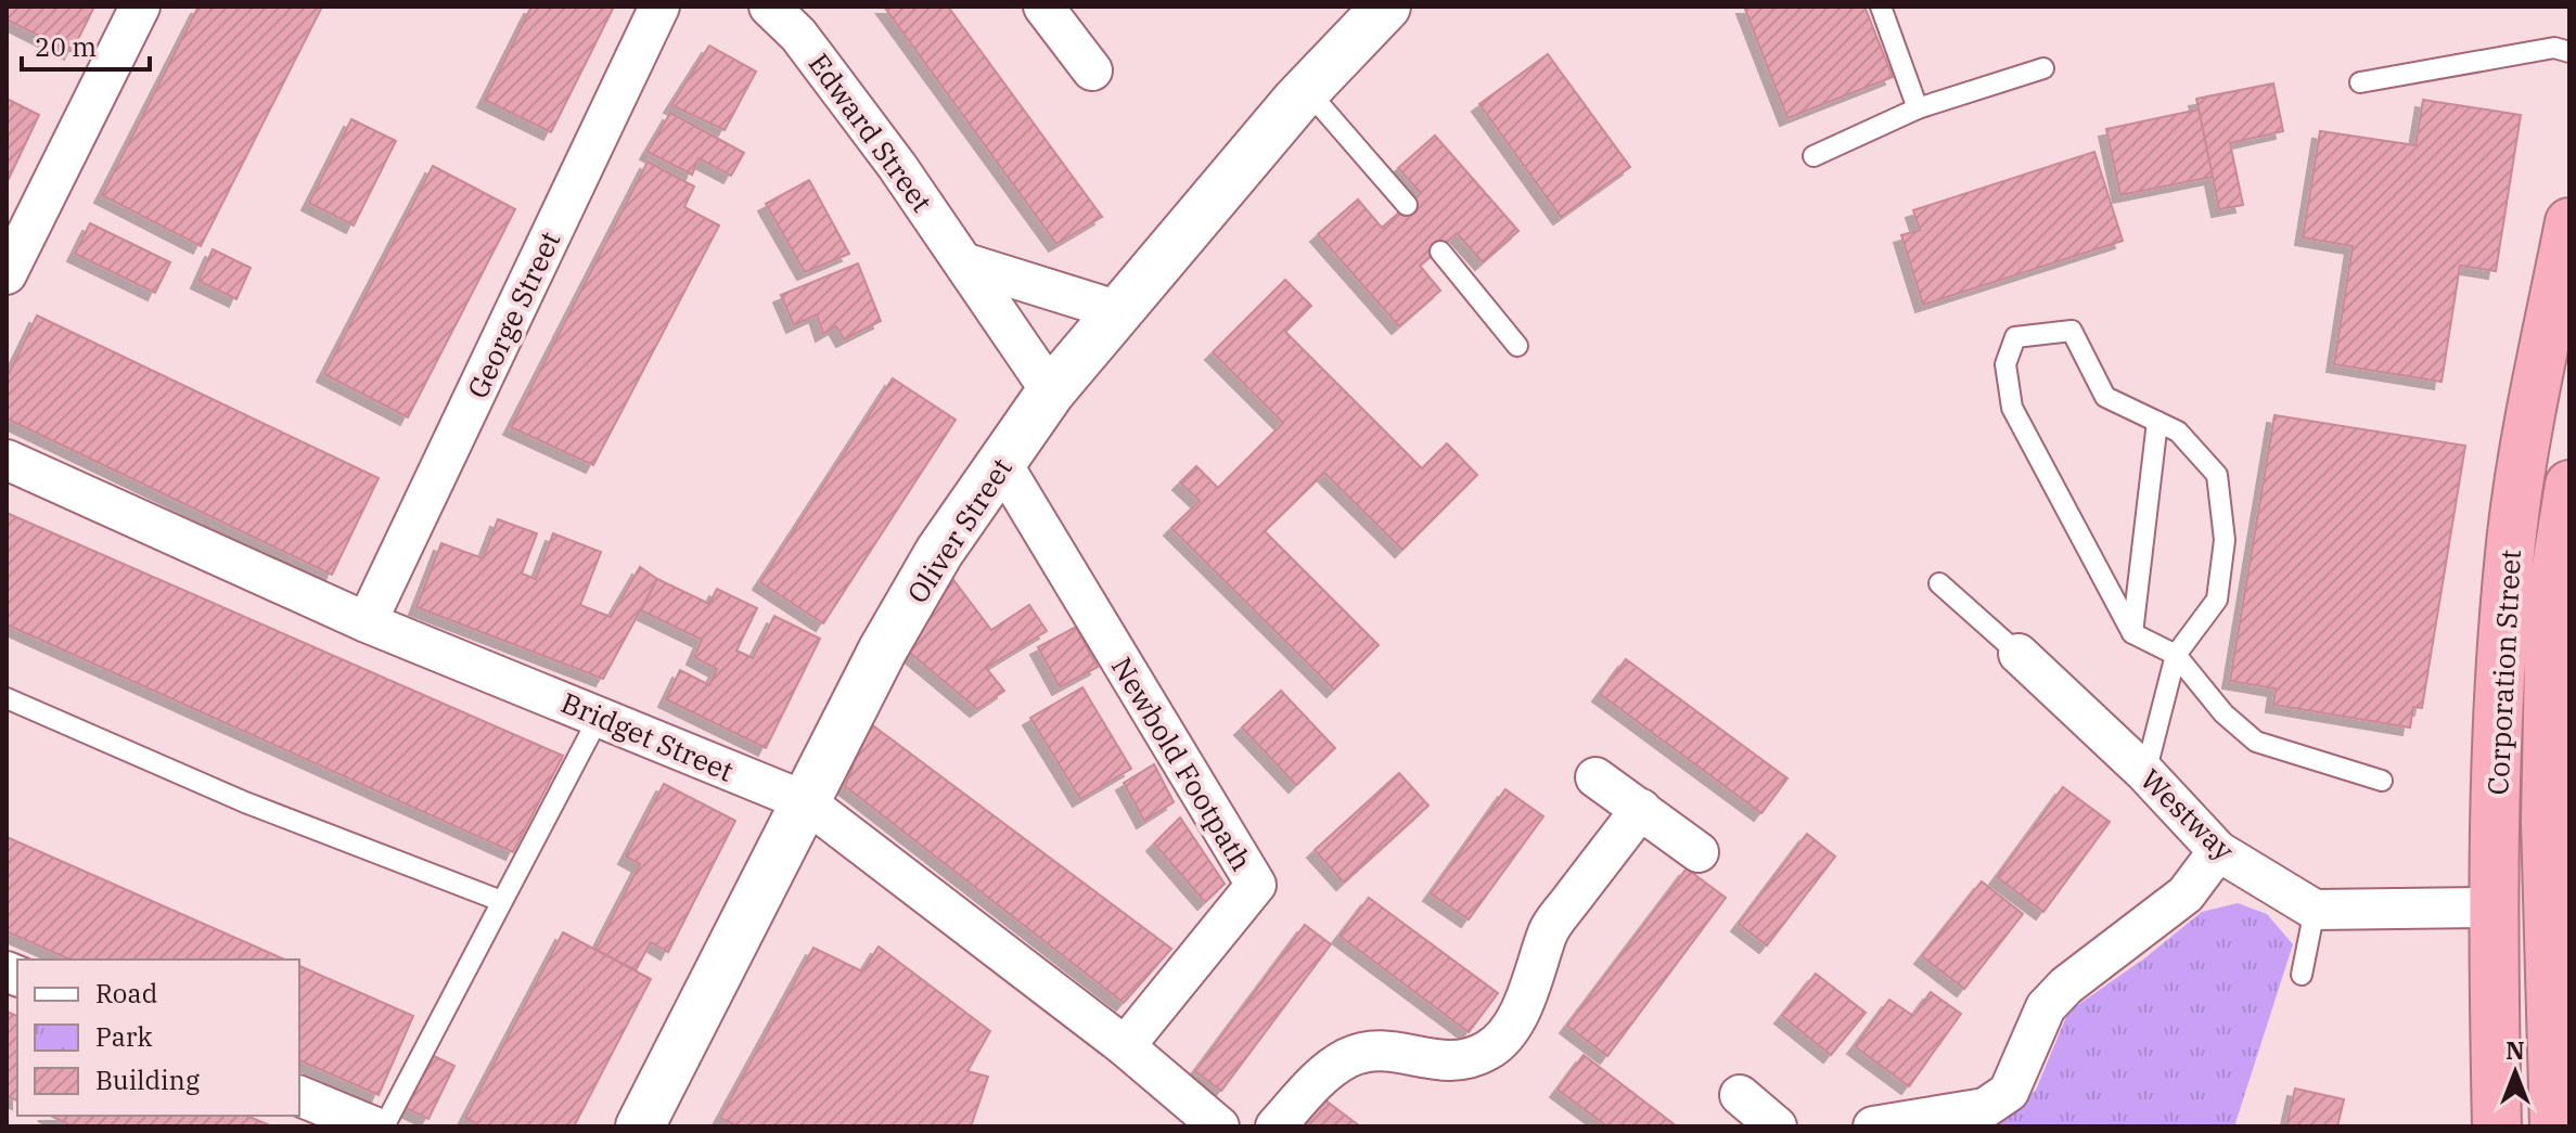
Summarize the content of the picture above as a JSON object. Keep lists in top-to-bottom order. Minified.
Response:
{"streets":{"highway":["Corporation Street"],"street":["Edward Street","George Street","Oliver Street","Bridget Street","Newbold Footpath","Westway"]},"crossings":[["Edward Street","Oliver Street"],["George Street","Bridget Street"],["Oliver Street","Bridget Street"],["Oliver Street","Newbold Footpath"],["Bridget Street","Newbold Footpath"]],"legend":["Road","Park","Building"],"scale_bar":"20 m","north":"top"}
